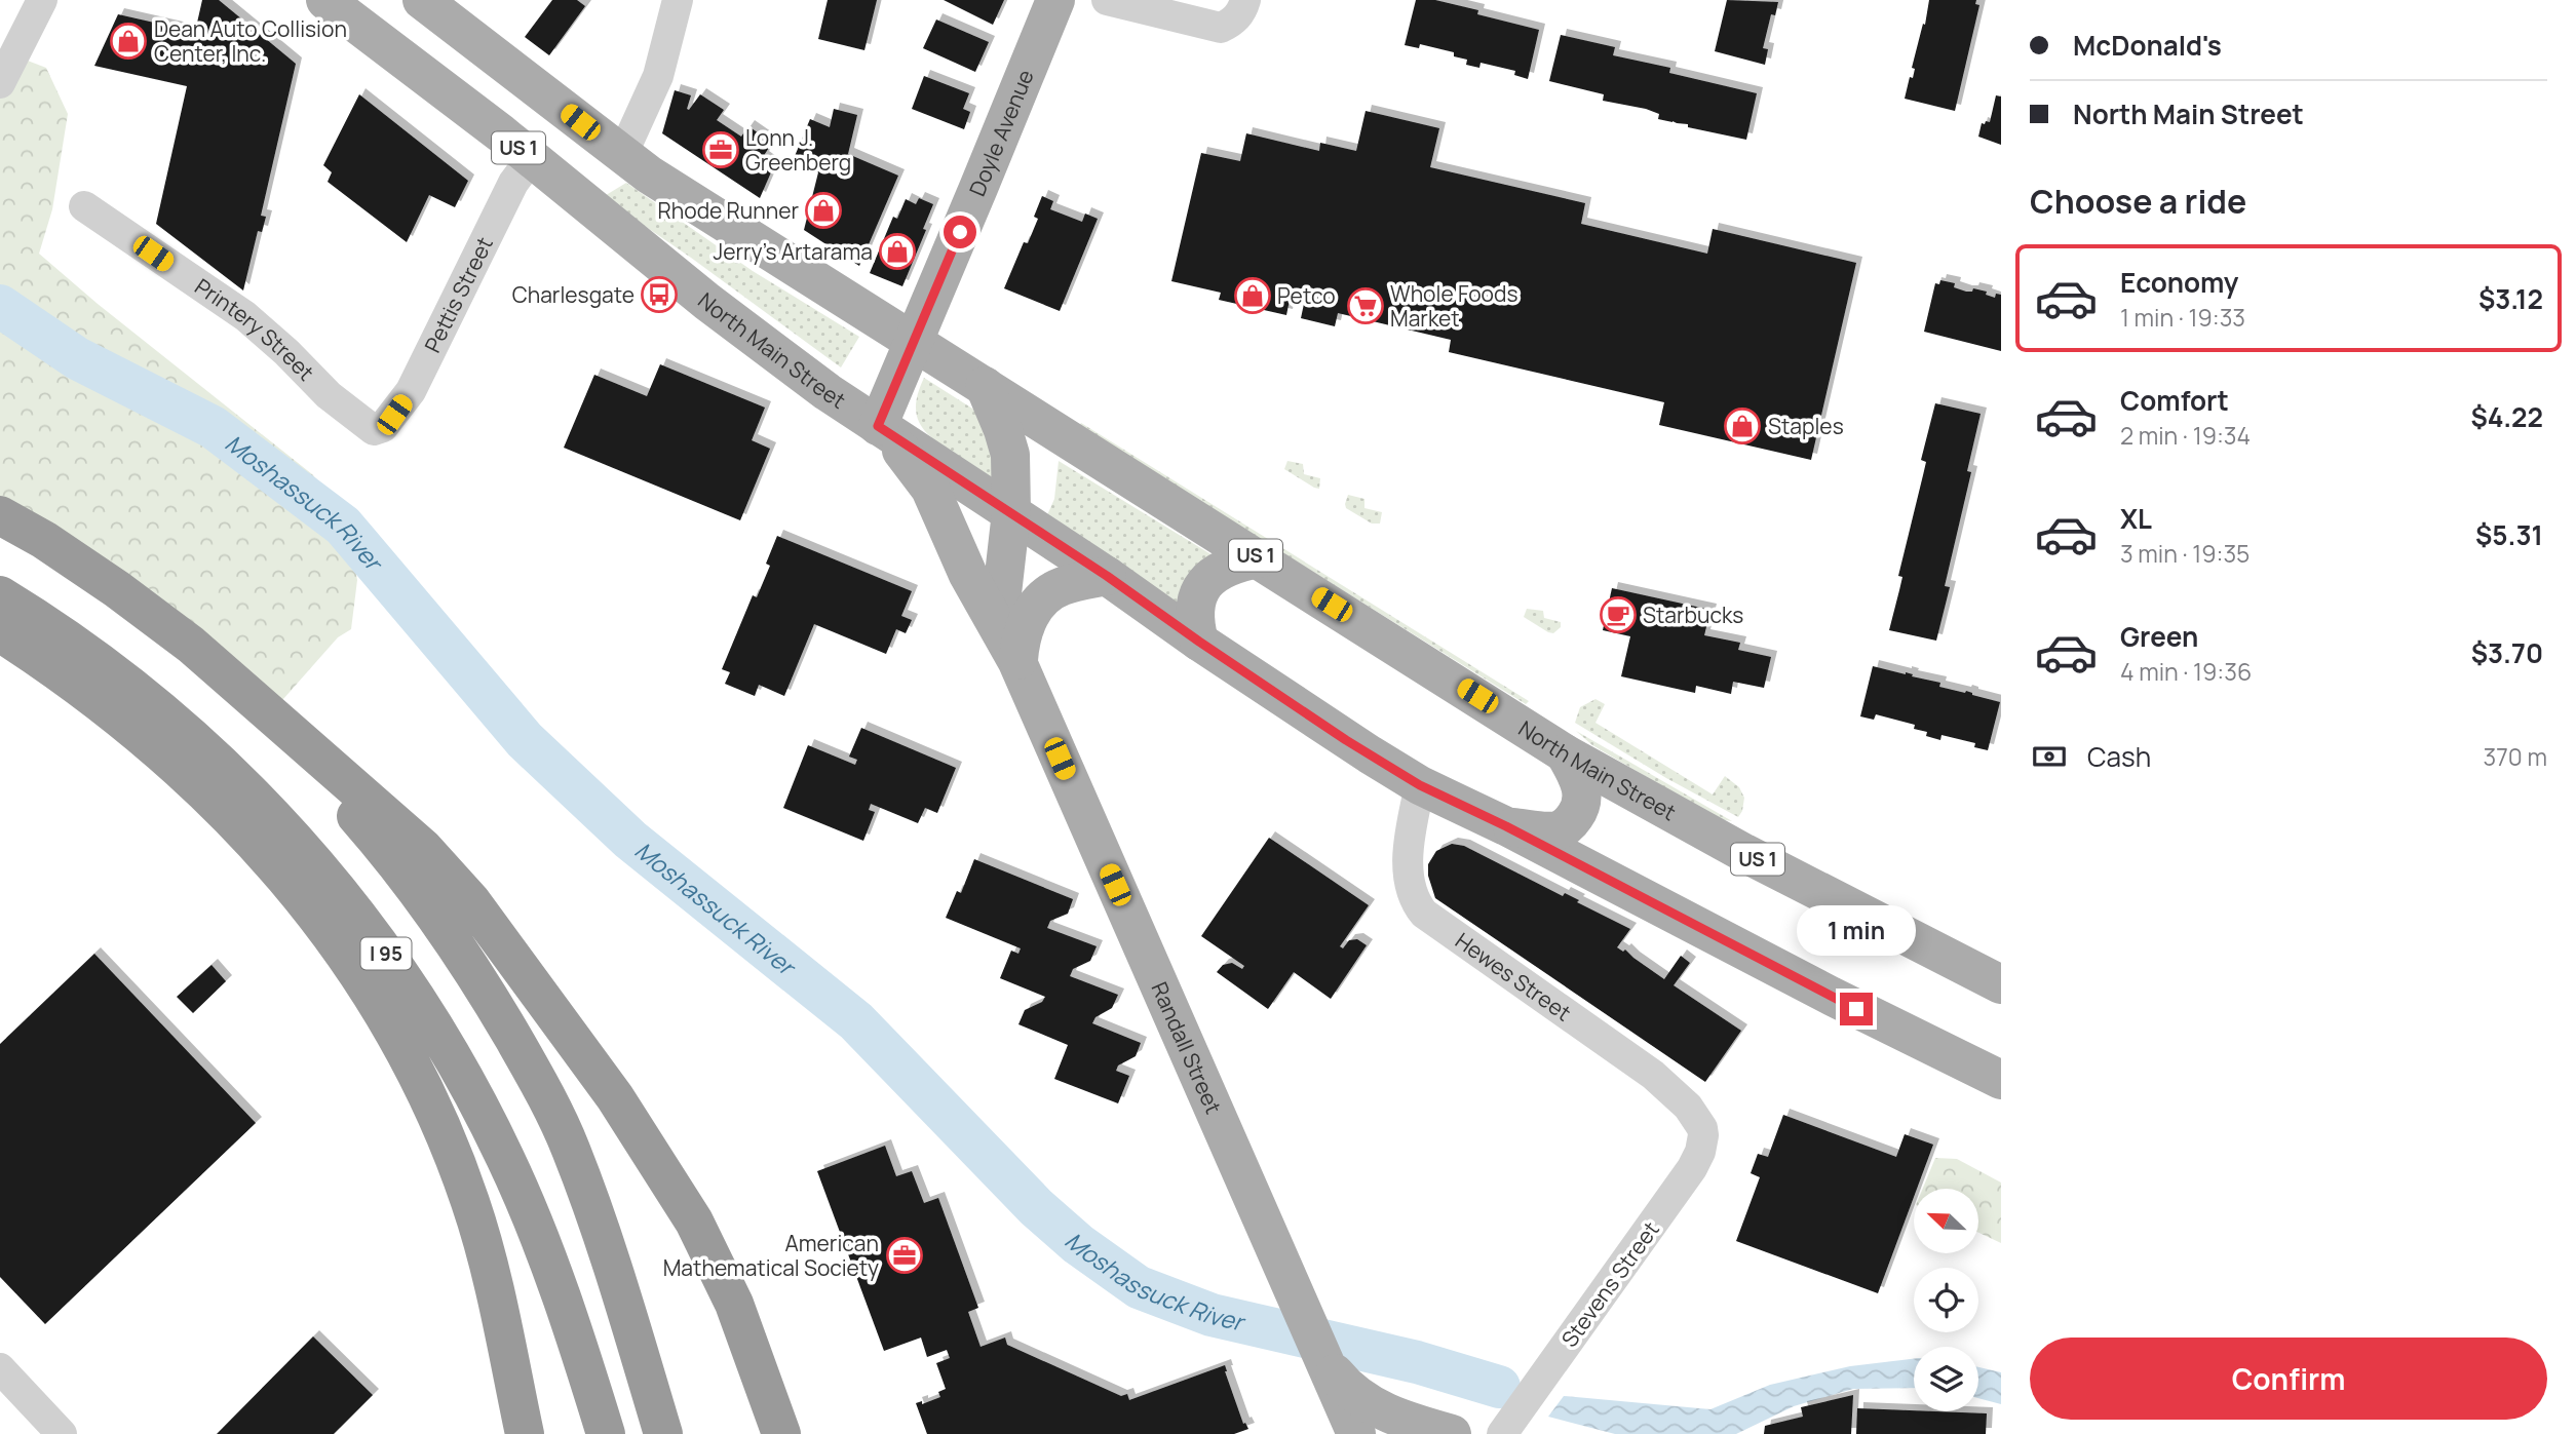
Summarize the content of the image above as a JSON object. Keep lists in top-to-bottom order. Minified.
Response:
{"streets":{"highway":["I 95"],"main road":["Doyle Avenue","US 1","North Main Street","Randall Street"],"street":["Pettis Street","Printery Street","Hewes Street","Stevens Street"]},"crossings":[["Doyle Avenue","North Main Street"],["Doyle Avenue","Randall Street"],["Pettis Street","Printery Street"],["Pettis Street","North Main Street"],["North Main Street","Hewes Street"],["North Main Street","Randall Street"],["Hewes Street","Stevens Street"]],"water":["Moshassuck River"],"places":{"shop":["Dean Auto Collision Center, Inc.","Rhode Runner","Jerry's Artarama","Petco","Staples"],"office":["Lonn J. Greenberg","American Mathematical Society"],"bus stop":["Charlesgate"],"supermarket":["Whole Foods Market"],"cafe":["Starbucks"]},"north":"top left","page":{"banner":["McDonald's","North Main Street"],"heading":"Choose a ride","list":[{"name":"Economy","note":"1 min · 19:33","value":"$3.12"},{"name":"Comfort","note":"2 min · 19:34","value":"$4.22"},{"name":"XL","note":"3 min · 19:35","value":"$5.31"},{"name":"Green","note":"4 min · 19:36","value":"$3.70"}],"pay":["Cash","370 m"],"bubble":"1 min","buttons":"Confirm"}}
